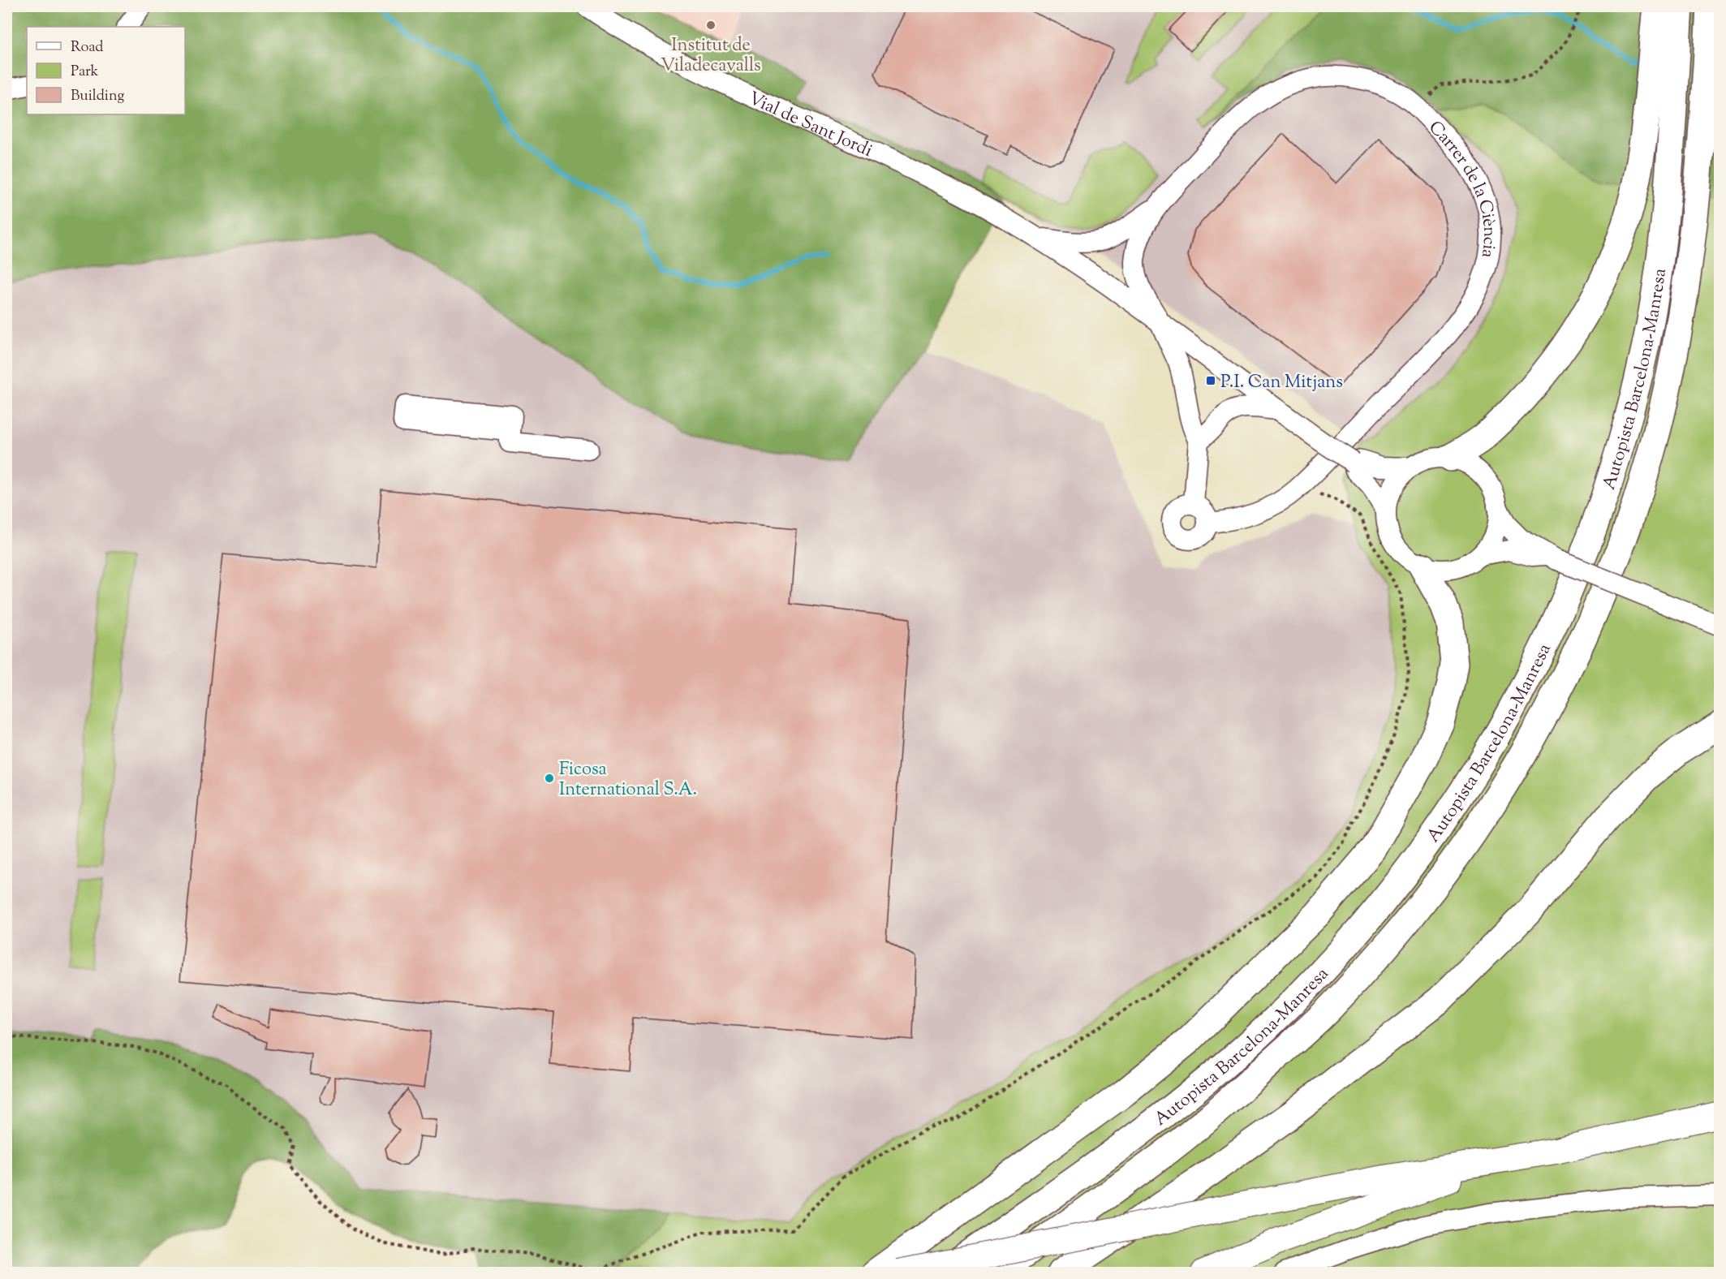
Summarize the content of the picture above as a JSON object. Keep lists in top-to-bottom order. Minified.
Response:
{"streets":{"highway":["Autopista Barcelona-Manresa"],"street":["Vial de Sant Jordi","Carrer de la Ciència"]},"places":{"other":["Institut de Viladecavalls","Ficosa International S.A."],"transit":["P.I. Can Mitjans"]},"legend":["Road","Park","Building"]}
